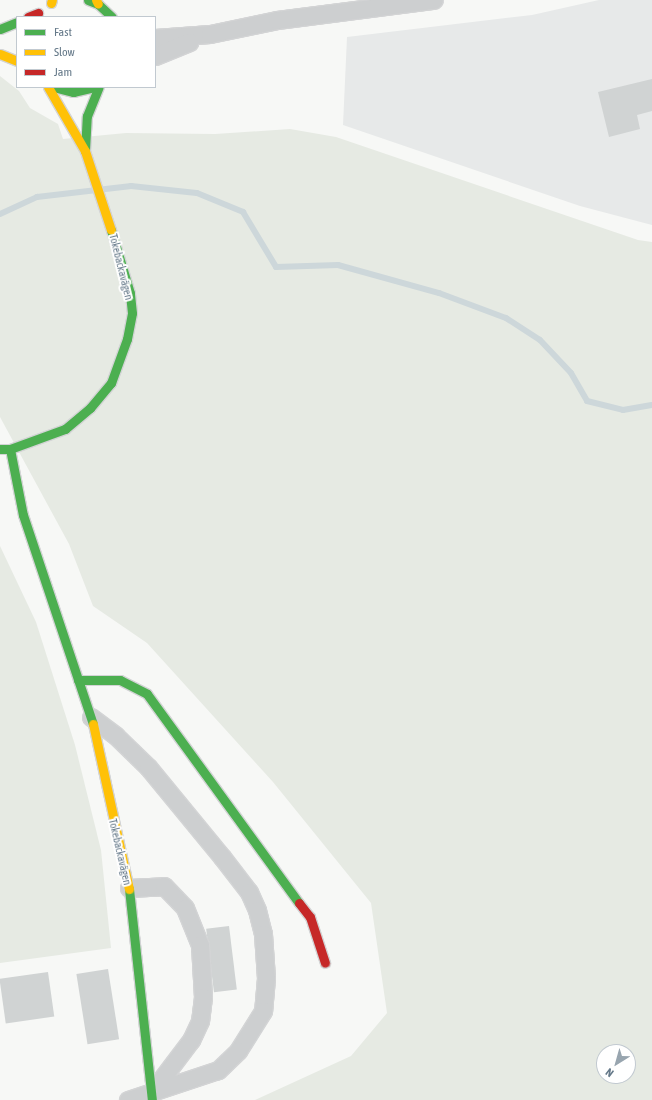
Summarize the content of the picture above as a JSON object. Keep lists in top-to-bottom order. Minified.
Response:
{"streets":{"main road":["Tokebackavägen"]},"legend":["Fast","Slow","Jam"],"north":"bottom left"}
